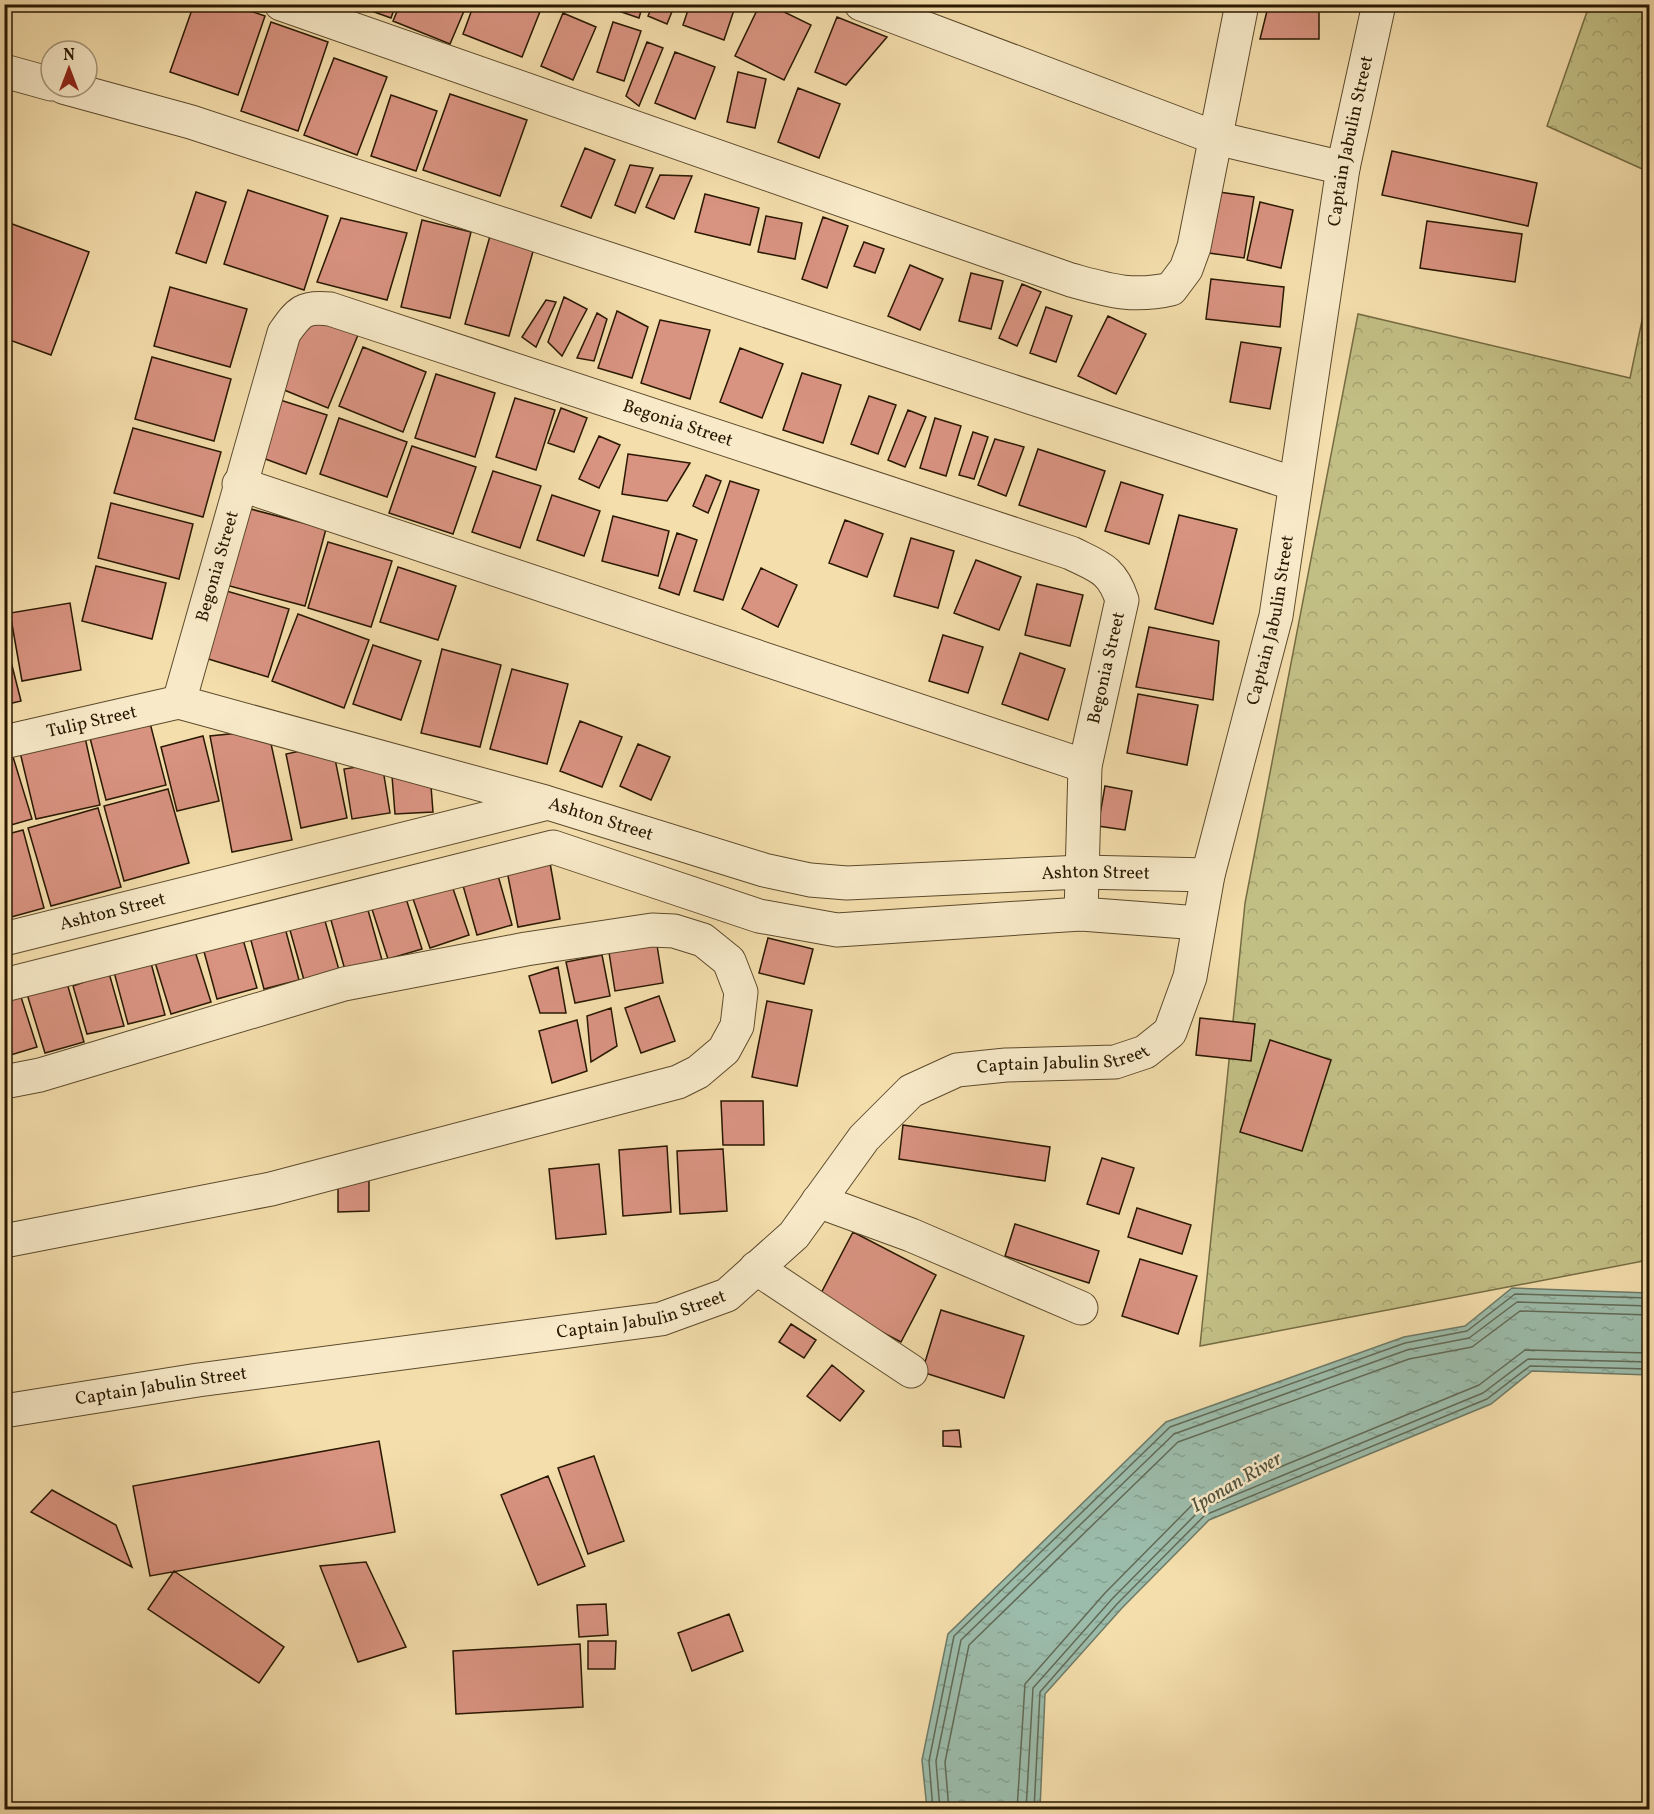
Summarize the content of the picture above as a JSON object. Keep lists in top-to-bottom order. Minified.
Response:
{"streets":{"street":["Captain Jabulin Street","Begonia Street","Tulip Street","Ashton Street"]},"crossings":[["Captain Jabulin Street","Ashton Street"],["Begonia Street","Tulip Street"],["Begonia Street","Ashton Street"]],"water":["Iponan River"],"north":"top"}
